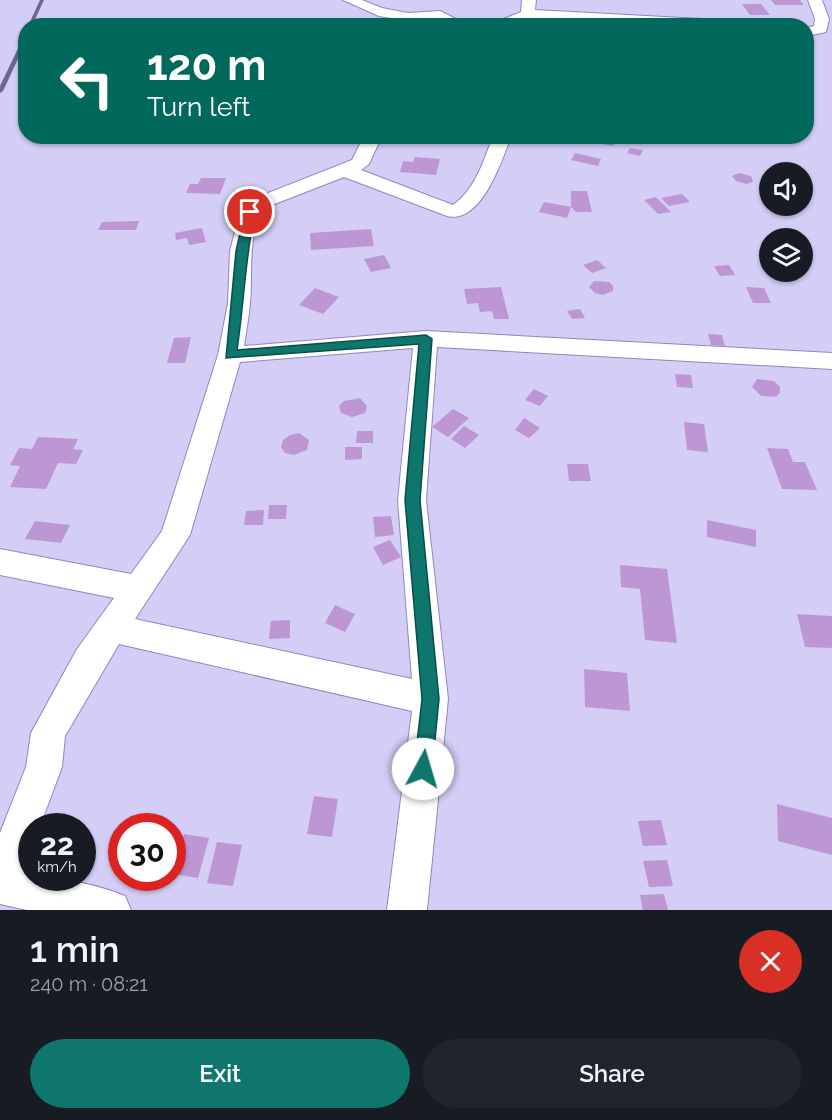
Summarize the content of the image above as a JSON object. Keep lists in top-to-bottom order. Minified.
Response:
{"page":{"turn":["120 m","Turn left"],"speed":"22 km/h","limit":"30","heading":["1 min","240 m · 08:21"],"buttons":["Exit","Share"]}}
